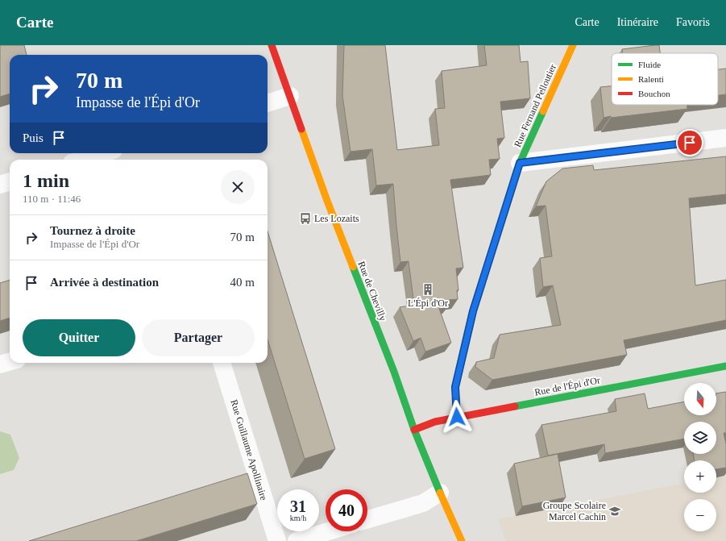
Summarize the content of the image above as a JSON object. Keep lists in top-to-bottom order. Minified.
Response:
{"streets":{"street":["Rue Fernand Pelloutier","Rue de Chevilly","Rue de l'Épi d'Or","Rue Guillaume Apollinaire"]},"crossings":[["Rue Fernand Pelloutier","Rue de l'Épi d'Or"],["Rue de Chevilly","Rue de l'Épi d'Or"]],"places":{"bus stop":["Les Lozaits"],"building":["L'Épi d'Or"],"school or university":["Groupe Scolaire Marcel Cachin"]},"legend":["Fluide","Ralenti","Bouchon"],"north":"bottom","page":{"header":"Carte","nav":["Carte","Itinéraire","Favoris"],"turn":["70 m","Impasse de l'Épi d'Or"],"then":"Puis","heading":["1 min","110 m · 11:46"],"list":[{"name":"Tournez à droite","note":"Impasse de l'Épi d'Or","value":"70 m"},{"name":"Arrivée à destination","value":"40 m"}],"buttons":["Quitter","Partager"],"map_buttons":["+","−"],"speed":"31 km/h","limit":"40"}}
